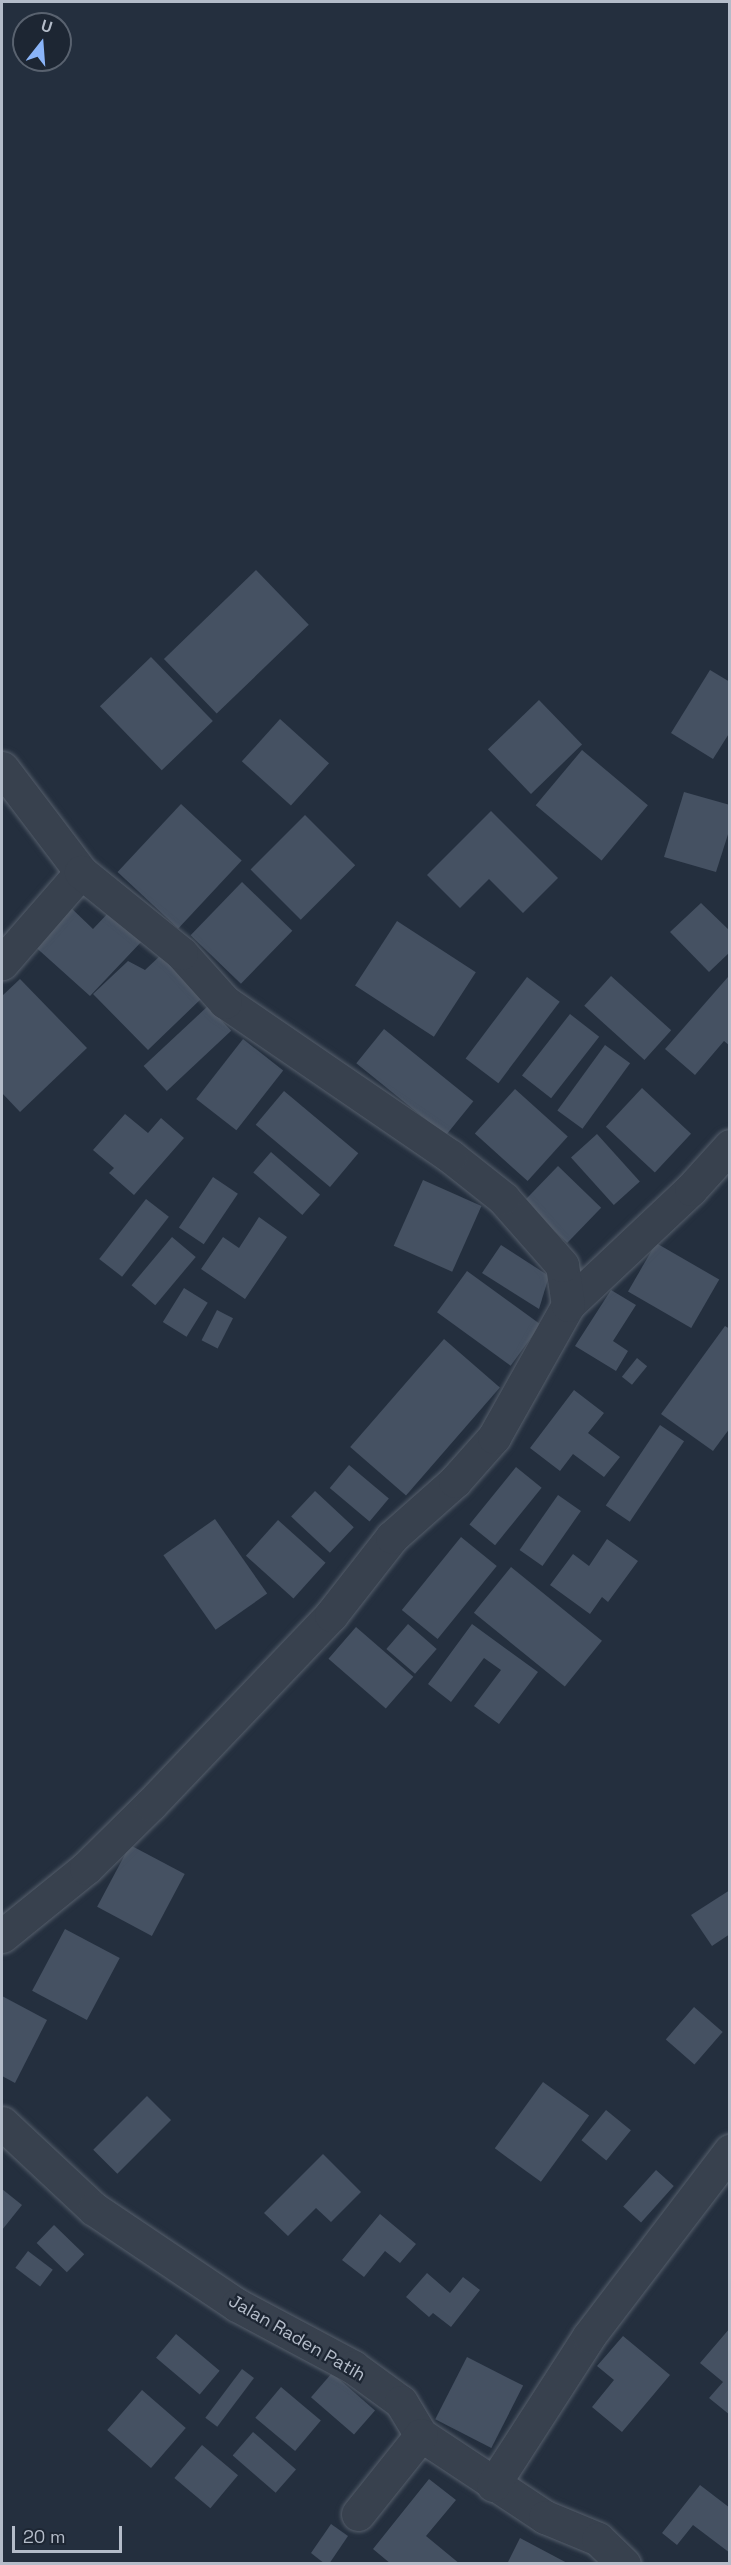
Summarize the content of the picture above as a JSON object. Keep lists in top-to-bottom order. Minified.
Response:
{"streets":{"street":["Jalan Raden Patih"]},"scale_bar":"20 m","north":"top"}
